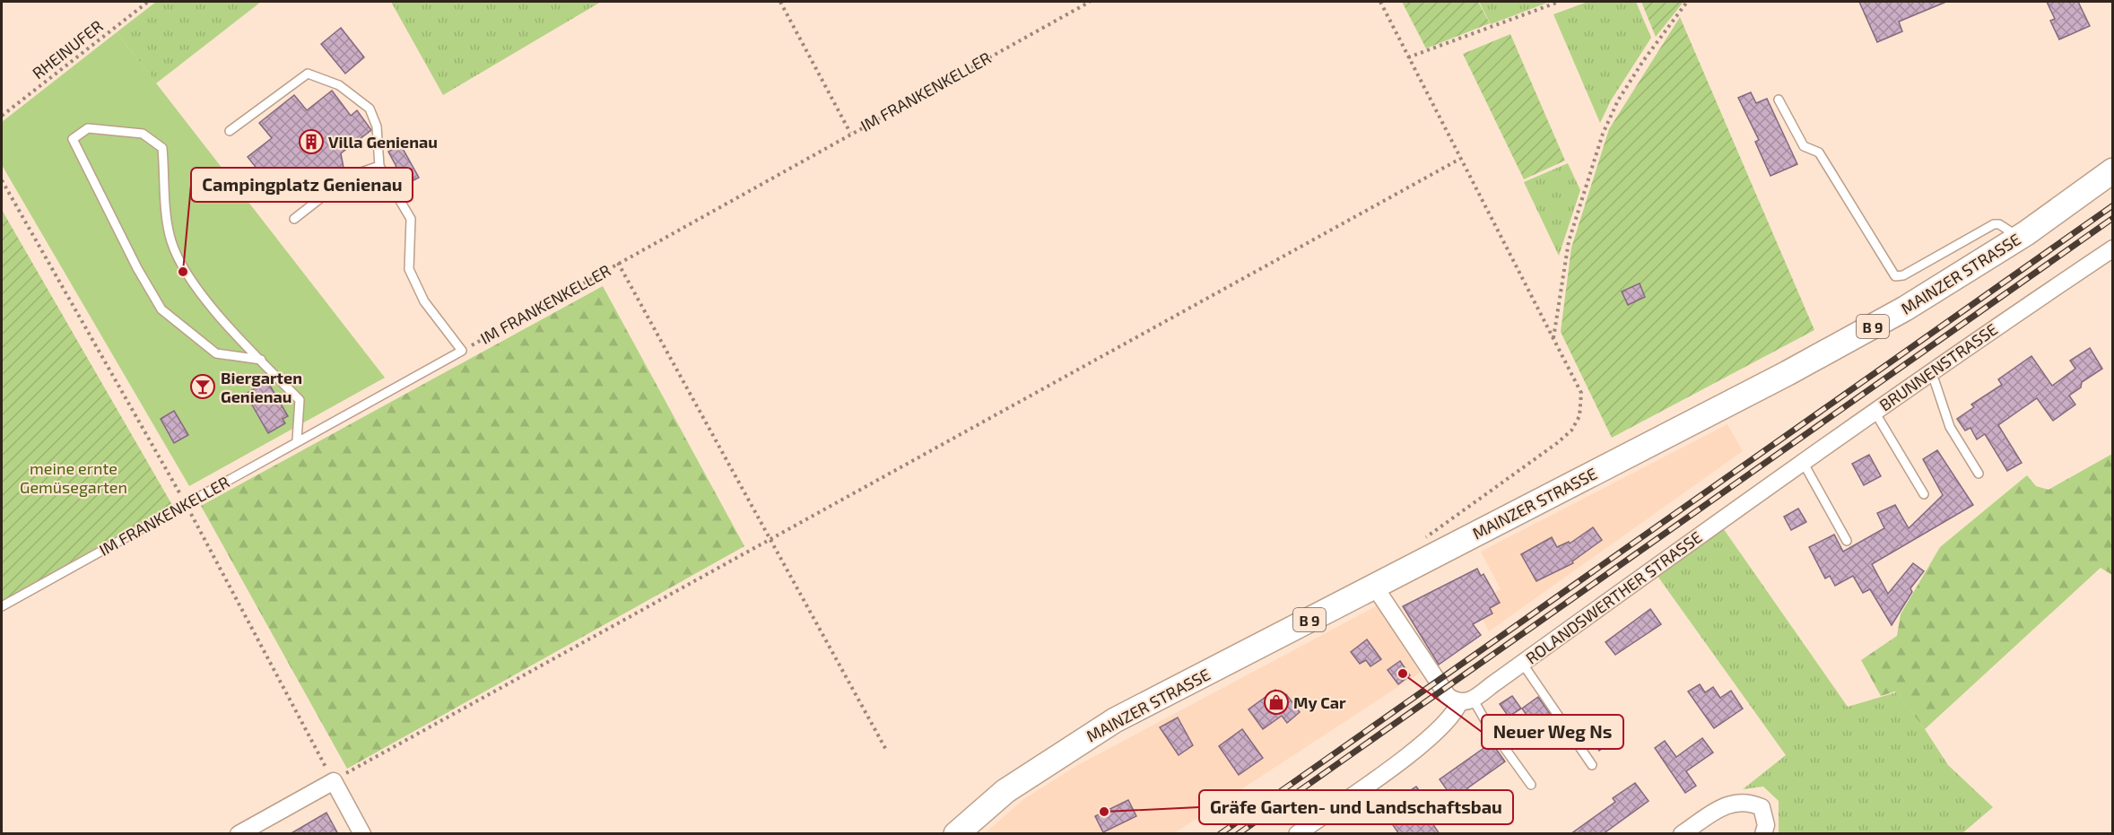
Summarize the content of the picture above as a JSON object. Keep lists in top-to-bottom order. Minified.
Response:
{"streets":{"main road":["MAINZER STRASSE","B 9"],"street":["BRUNNENSTRASSE","ROLANDSWERTHER STRASSE"],"lane":["IM FRANKENKELLER"],"path":["RHEINUFER"]},"crossings":[["BRUNNENSTRASSE","ROLANDSWERTHER STRASSE"]],"parks":["meine ernte Gemüsegarten"],"places":{"building":["Villa Genienau"],"other":["Campingplatz Genienau","Neuer Weg Ns","Gräfe Garten- und Landschaftsbau"],"bar":["Biergarten Genienau"],"shop":["My Car"]}}
